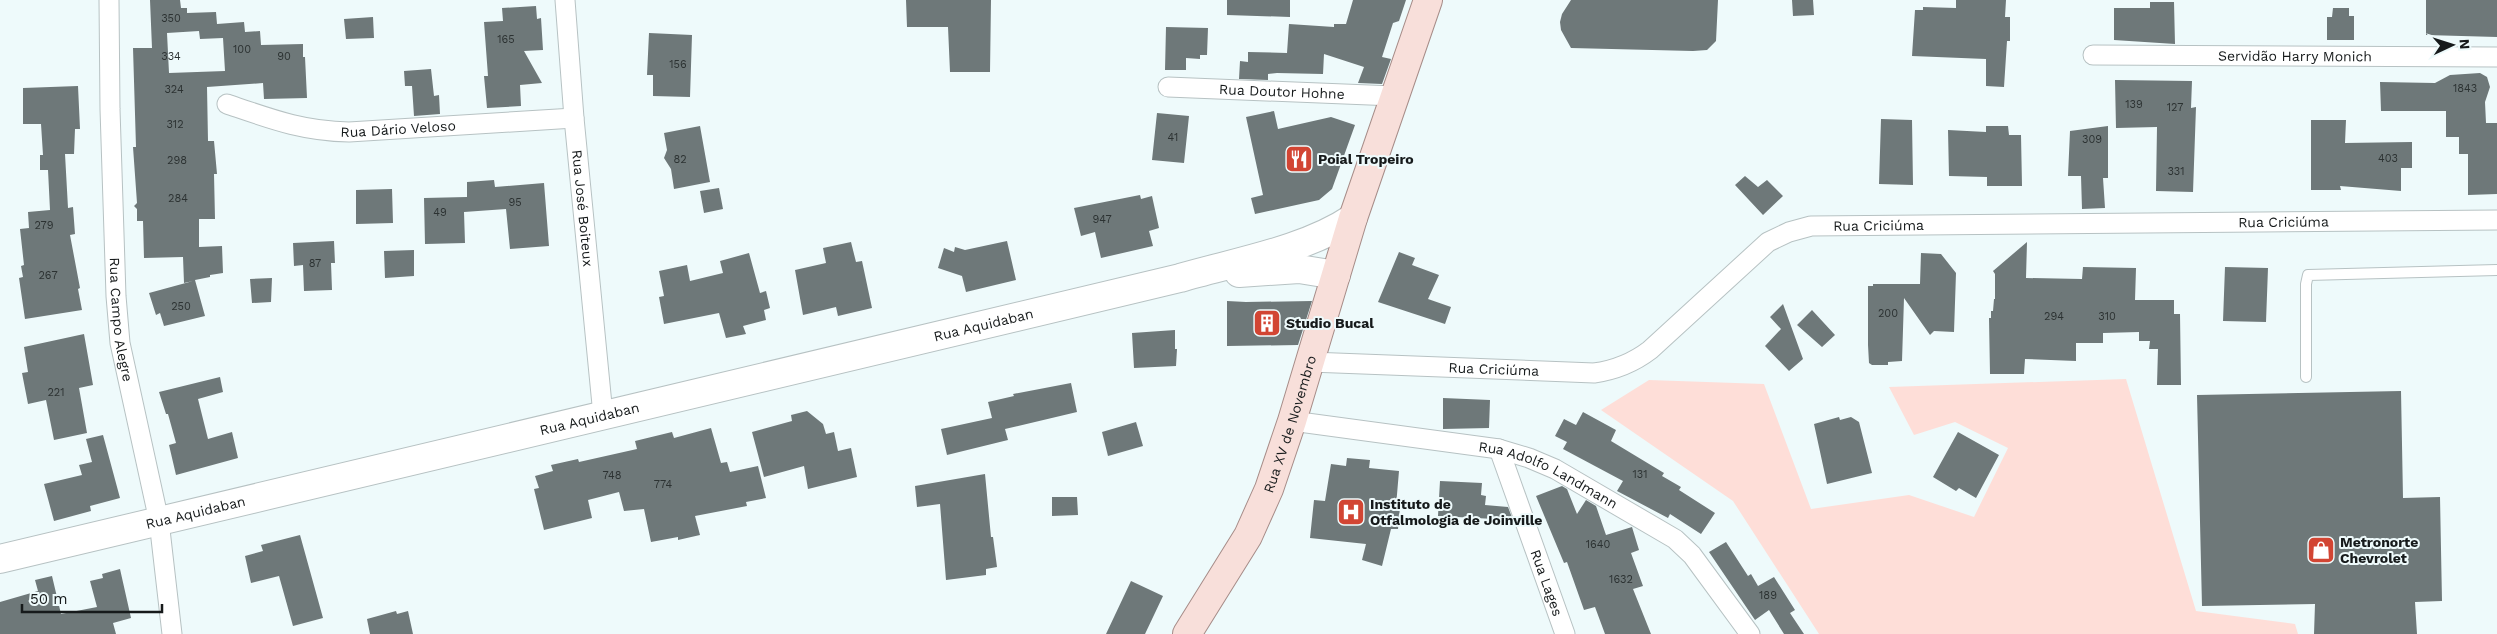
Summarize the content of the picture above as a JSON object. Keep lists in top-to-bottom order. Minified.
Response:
{"streets":{"main road":["Rua XV de Novembro"],"street":["Servidão Harry Monich","Rua Doutor Hohne","Rua Dário Veloso","Rua José Boiteux","Rua Criciúma","Rua Campo Alegre","Rua Aquidaban","Rua Adolfo Landmann","Rua Lages"]},"crossings":[["Rua Doutor Hohne","Rua XV de Novembro"],["Rua Dário Veloso","Rua José Boiteux"],["Rua José Boiteux","Rua Aquidaban"],["Rua Criciúma","Rua XV de Novembro"],["Rua Campo Alegre","Rua Aquidaban"],["Rua Aquidaban","Rua XV de Novembro"],["Rua XV de Novembro","Rua Adolfo Landmann"],["Rua Adolfo Landmann","Rua Lages"]],"places":{"restaurant":["Poial Tropeiro"],"building":["Studio Bucal"],"hospital":["Instituto de Otfalmologia de Joinville"],"shop":["Metronorte Chevrolet"]},"house_numbers":["350","165","100","334","90","156","1843","324","139","127","312","41","309","403","82","298","331","284","95","49","947","279","87","267","250","200","294","310","221","131","748","774","1640","1632","189"],"scale_bar":"50 m","north":"right"}
